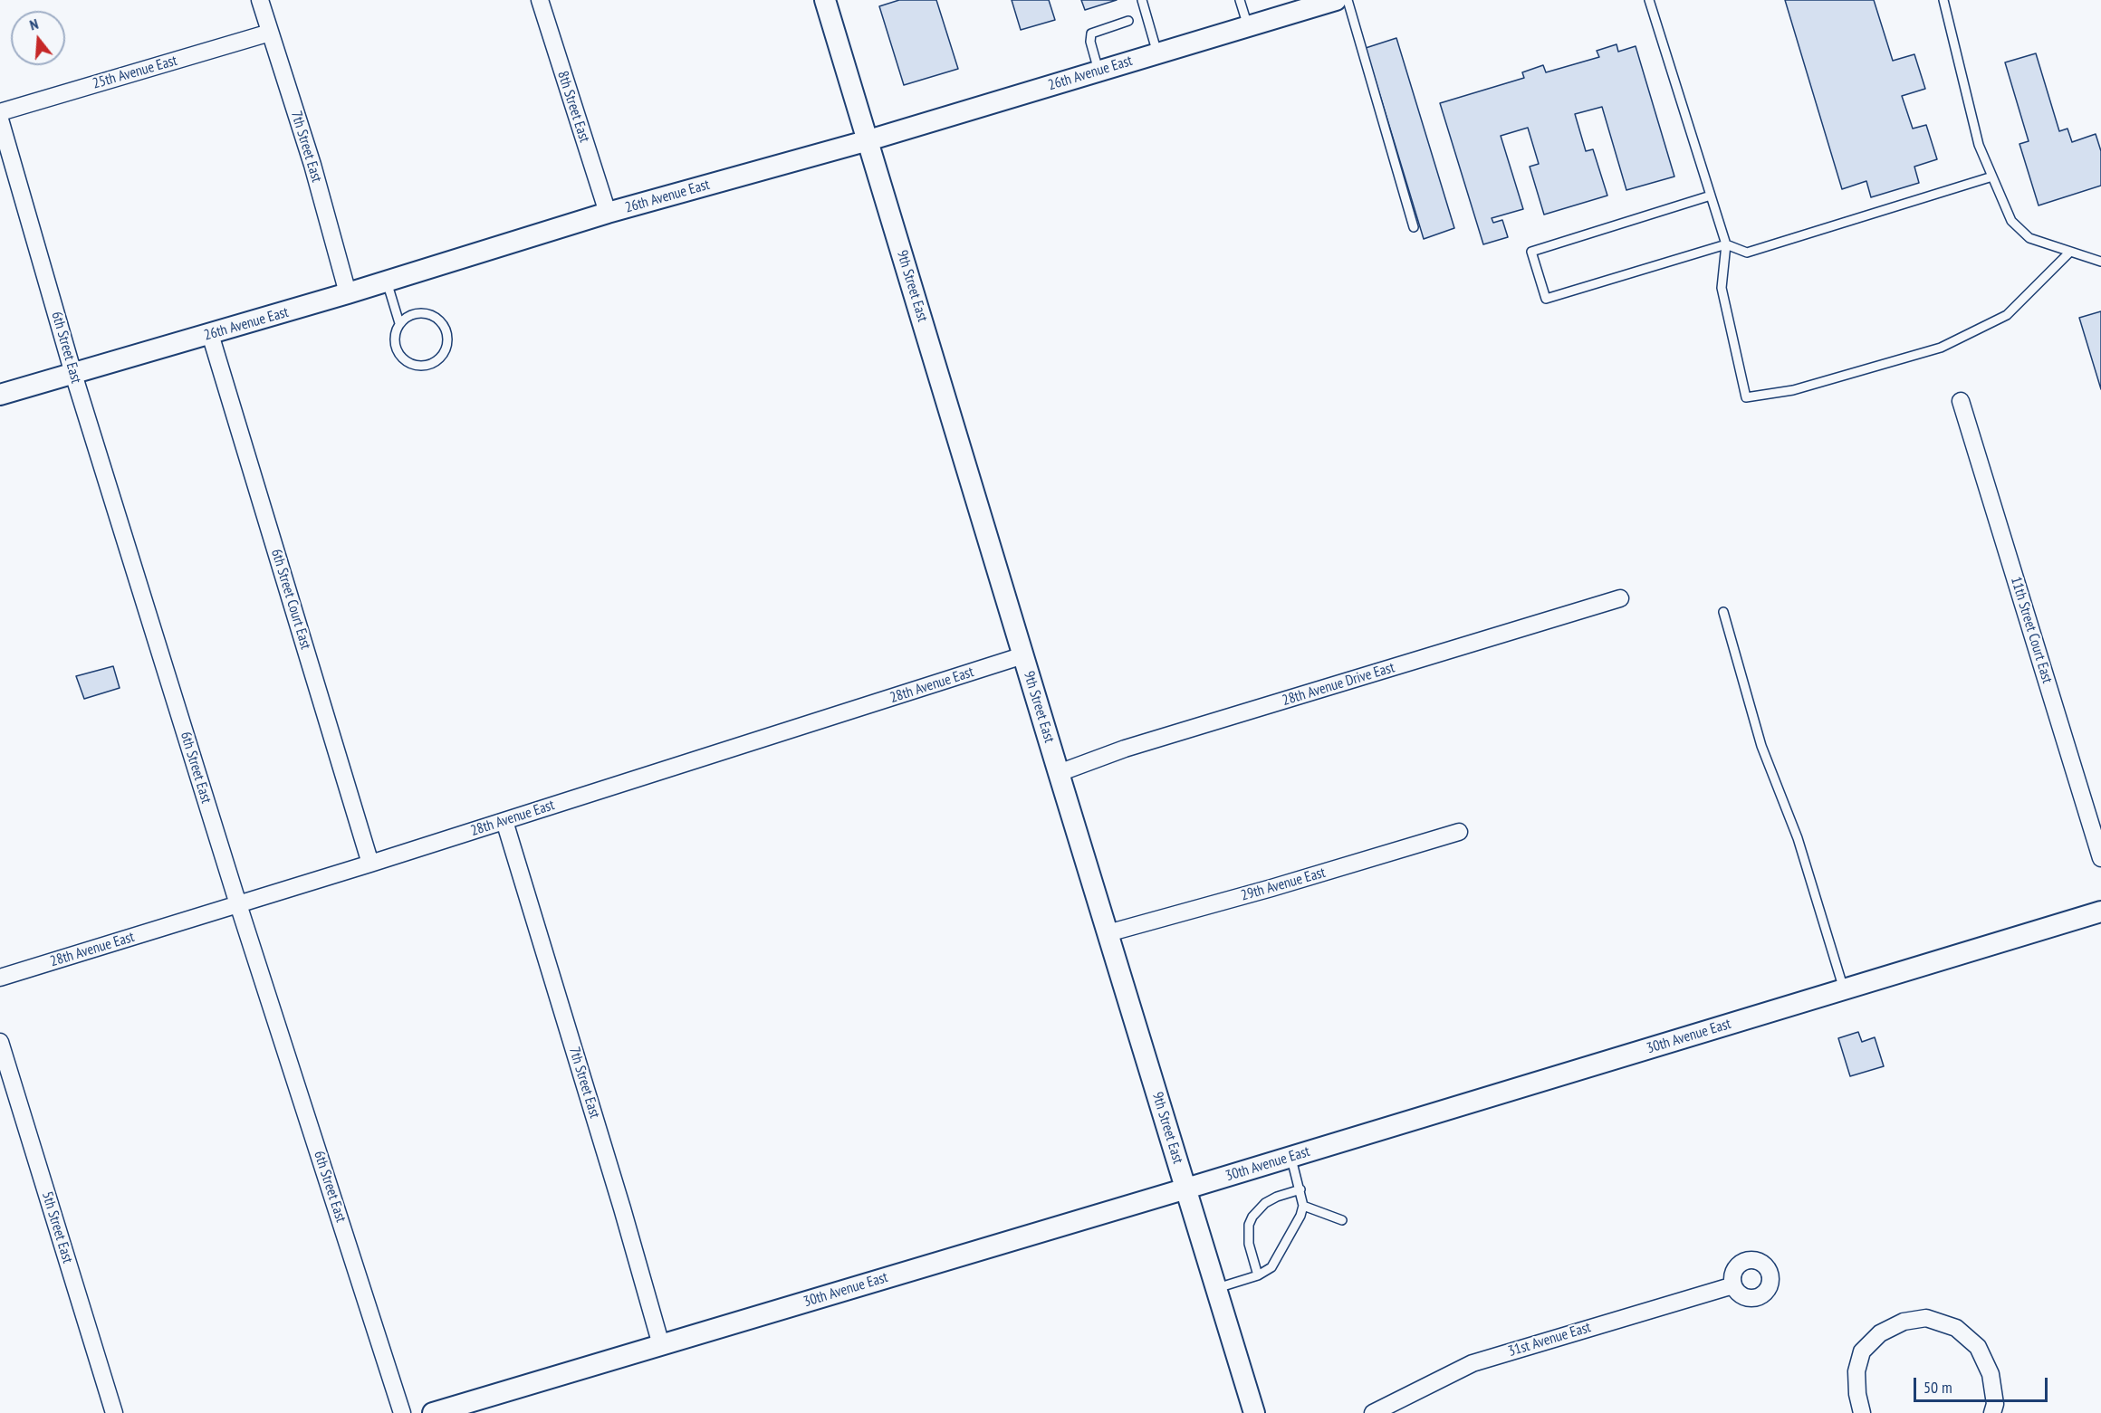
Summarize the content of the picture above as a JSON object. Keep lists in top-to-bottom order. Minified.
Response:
{"streets":{"street":["25th Avenue East","26th Avenue East","8th Street East","7th Street East","9th Street East","6th Street East","6th Street Court East","11th Street Court East","28th Avenue Drive East","28th Avenue East","29th Avenue East","30th Avenue East","5th Street East","31st Avenue East"]},"crossings":[["25th Avenue East","7th Street East"],["26th Avenue East","8th Street East"],["26th Avenue East","7th Street East"],["26th Avenue East","9th Street East"],["26th Avenue East","6th Street East"],["26th Avenue East","6th Street Court East"],["7th Street East","28th Avenue East"],["7th Street East","30th Avenue East"],["9th Street East","28th Avenue Drive East"],["9th Street East","28th Avenue East"],["9th Street East","29th Avenue East"],["9th Street East","30th Avenue East"],["6th Street East","28th Avenue East"],["6th Street Court East","28th Avenue East"]],"scale_bar":"50 m","north":"top"}
